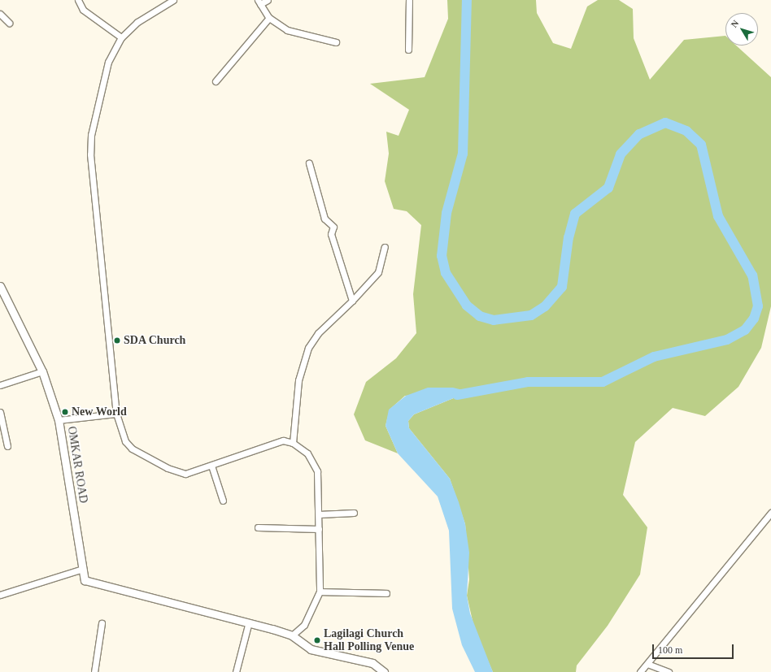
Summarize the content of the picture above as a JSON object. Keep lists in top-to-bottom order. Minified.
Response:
{"streets":{"street":["OMKAR ROAD"]},"places":["SDA Church","New World","Lagilagi Church Hall Polling Venue"],"scale_bar":"100 m","north":"top left"}
